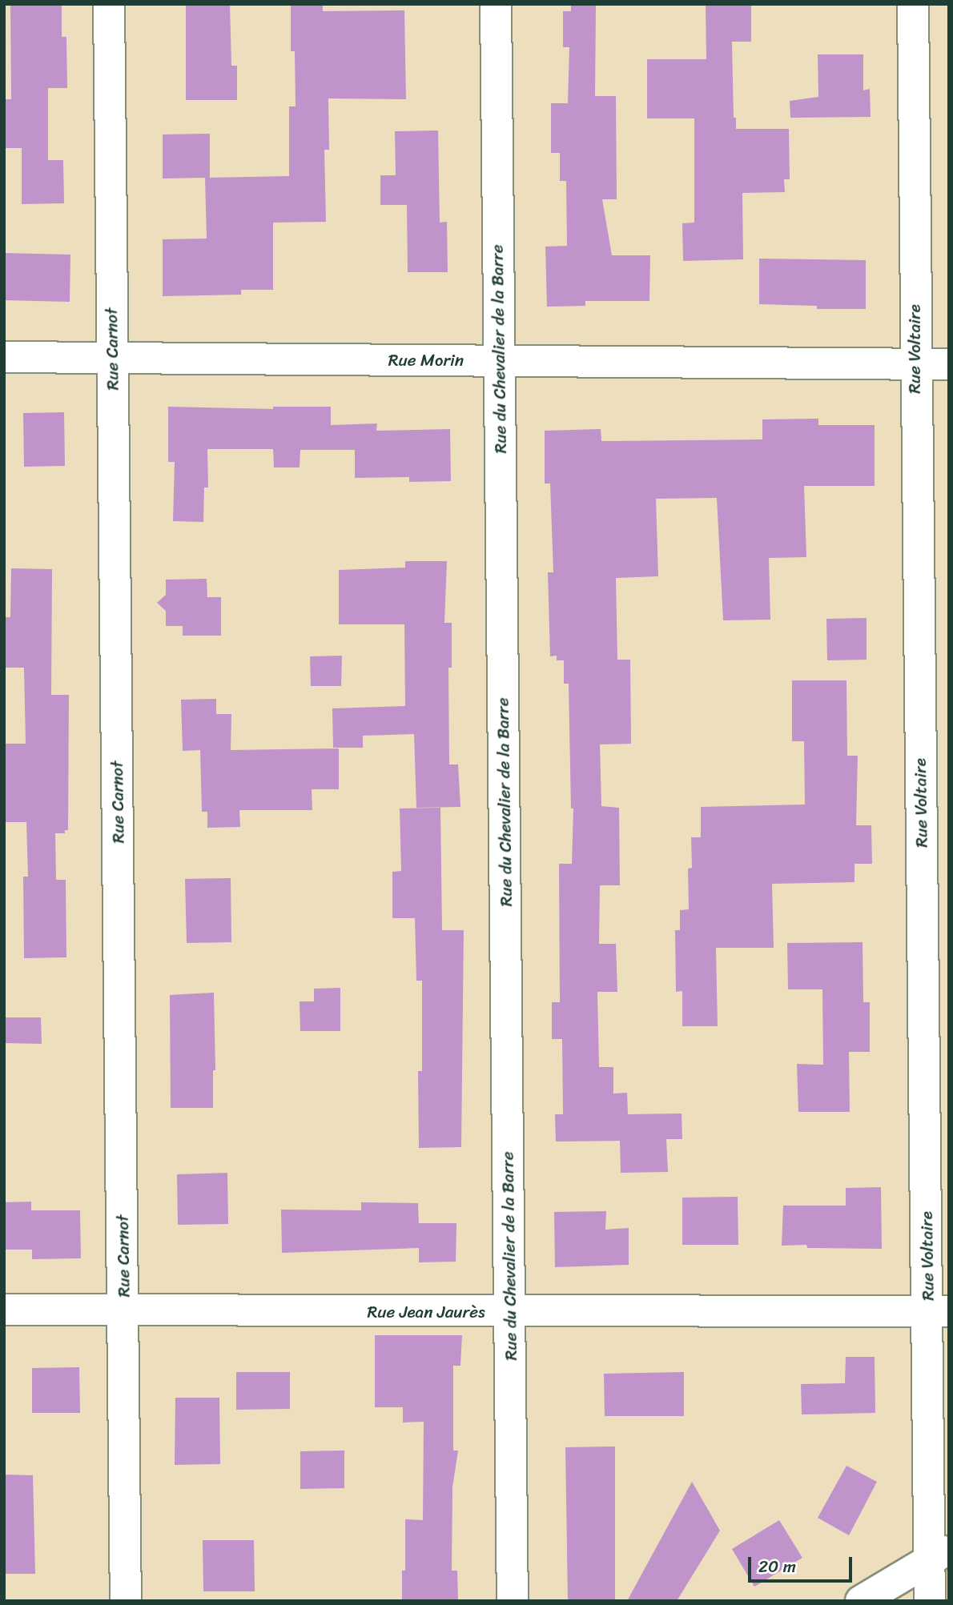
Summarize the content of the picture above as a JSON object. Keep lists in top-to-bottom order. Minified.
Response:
{"streets":{"street":["Rue Carnot","Rue du Chevalier de la Barre","Rue Voltaire","Rue Morin","Rue Jean Jaurès"]},"crossings":[["Rue Carnot","Rue Morin"],["Rue Carnot","Rue Jean Jaurès"],["Rue du Chevalier de la Barre","Rue Morin"],["Rue du Chevalier de la Barre","Rue Jean Jaurès"],["Rue Voltaire","Rue Morin"],["Rue Voltaire","Rue Jean Jaurès"]],"scale_bar":"20 m"}
